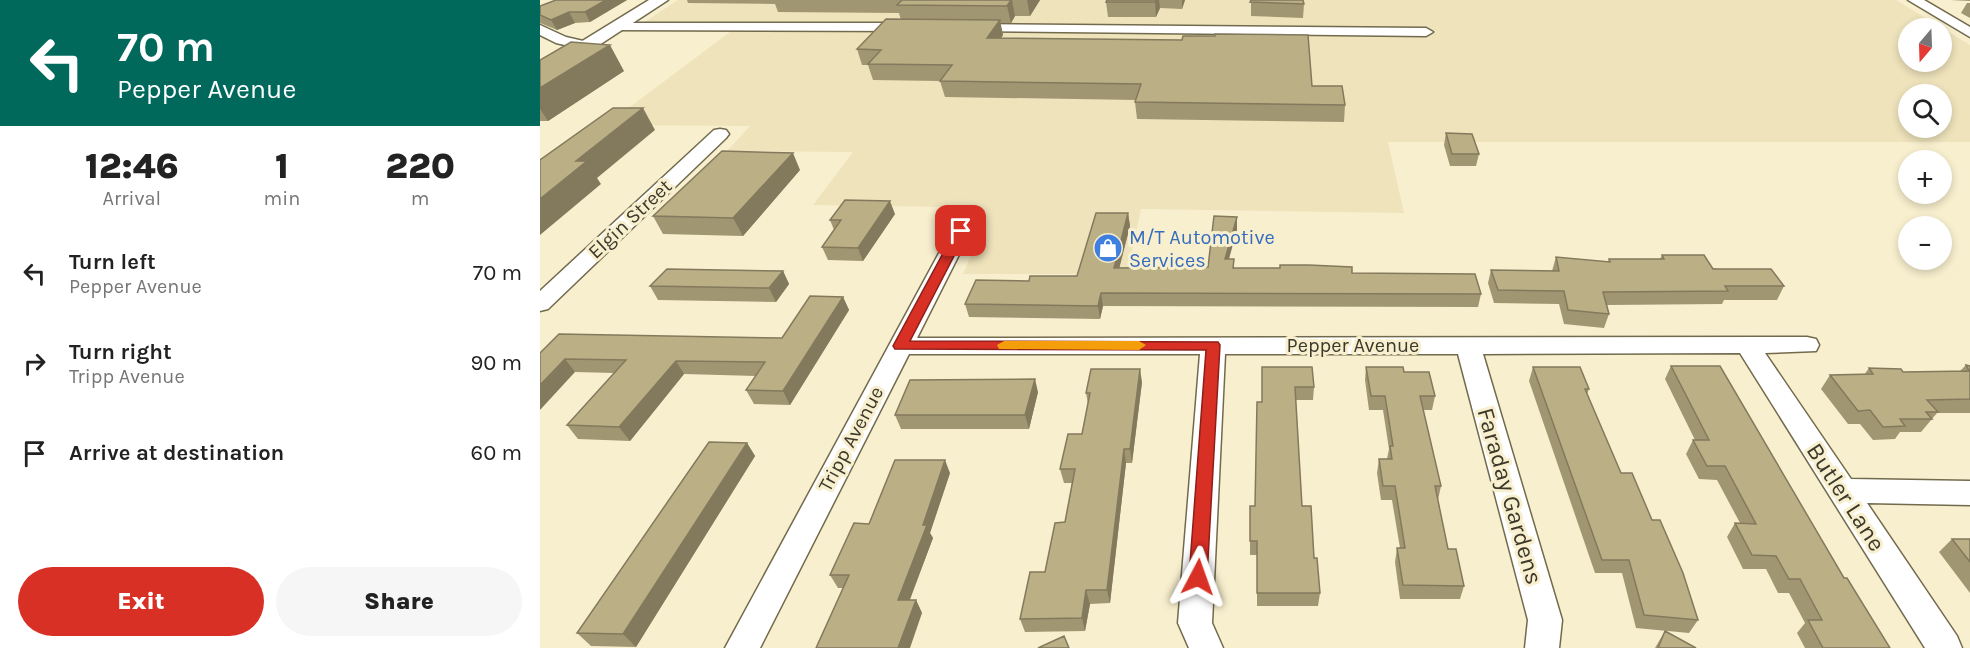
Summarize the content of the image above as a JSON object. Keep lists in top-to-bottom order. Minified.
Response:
{"streets":{"street":["Elgin Street","Pepper Avenue","Tripp Avenue","Faraday Gardens","Butler Lane"]},"crossings":[["Pepper Avenue","Tripp Avenue"],["Pepper Avenue","Faraday Gardens"],["Pepper Avenue","Butler Lane"]],"places":{"shop":["M/T Automotive Services"]},"north":"bottom","page":{"turn":["70 m","Pepper Avenue"],"map_buttons":["+","−"],"eta":["12:46","Arrival","1","min","220","m"],"list":[{"name":"Turn left","note":"Pepper Avenue","value":"70 m"},{"name":"Turn right","note":"Tripp Avenue","value":"90 m"},{"name":"Arrive at destination","value":"60 m"}],"buttons":["Exit","Share"]}}
